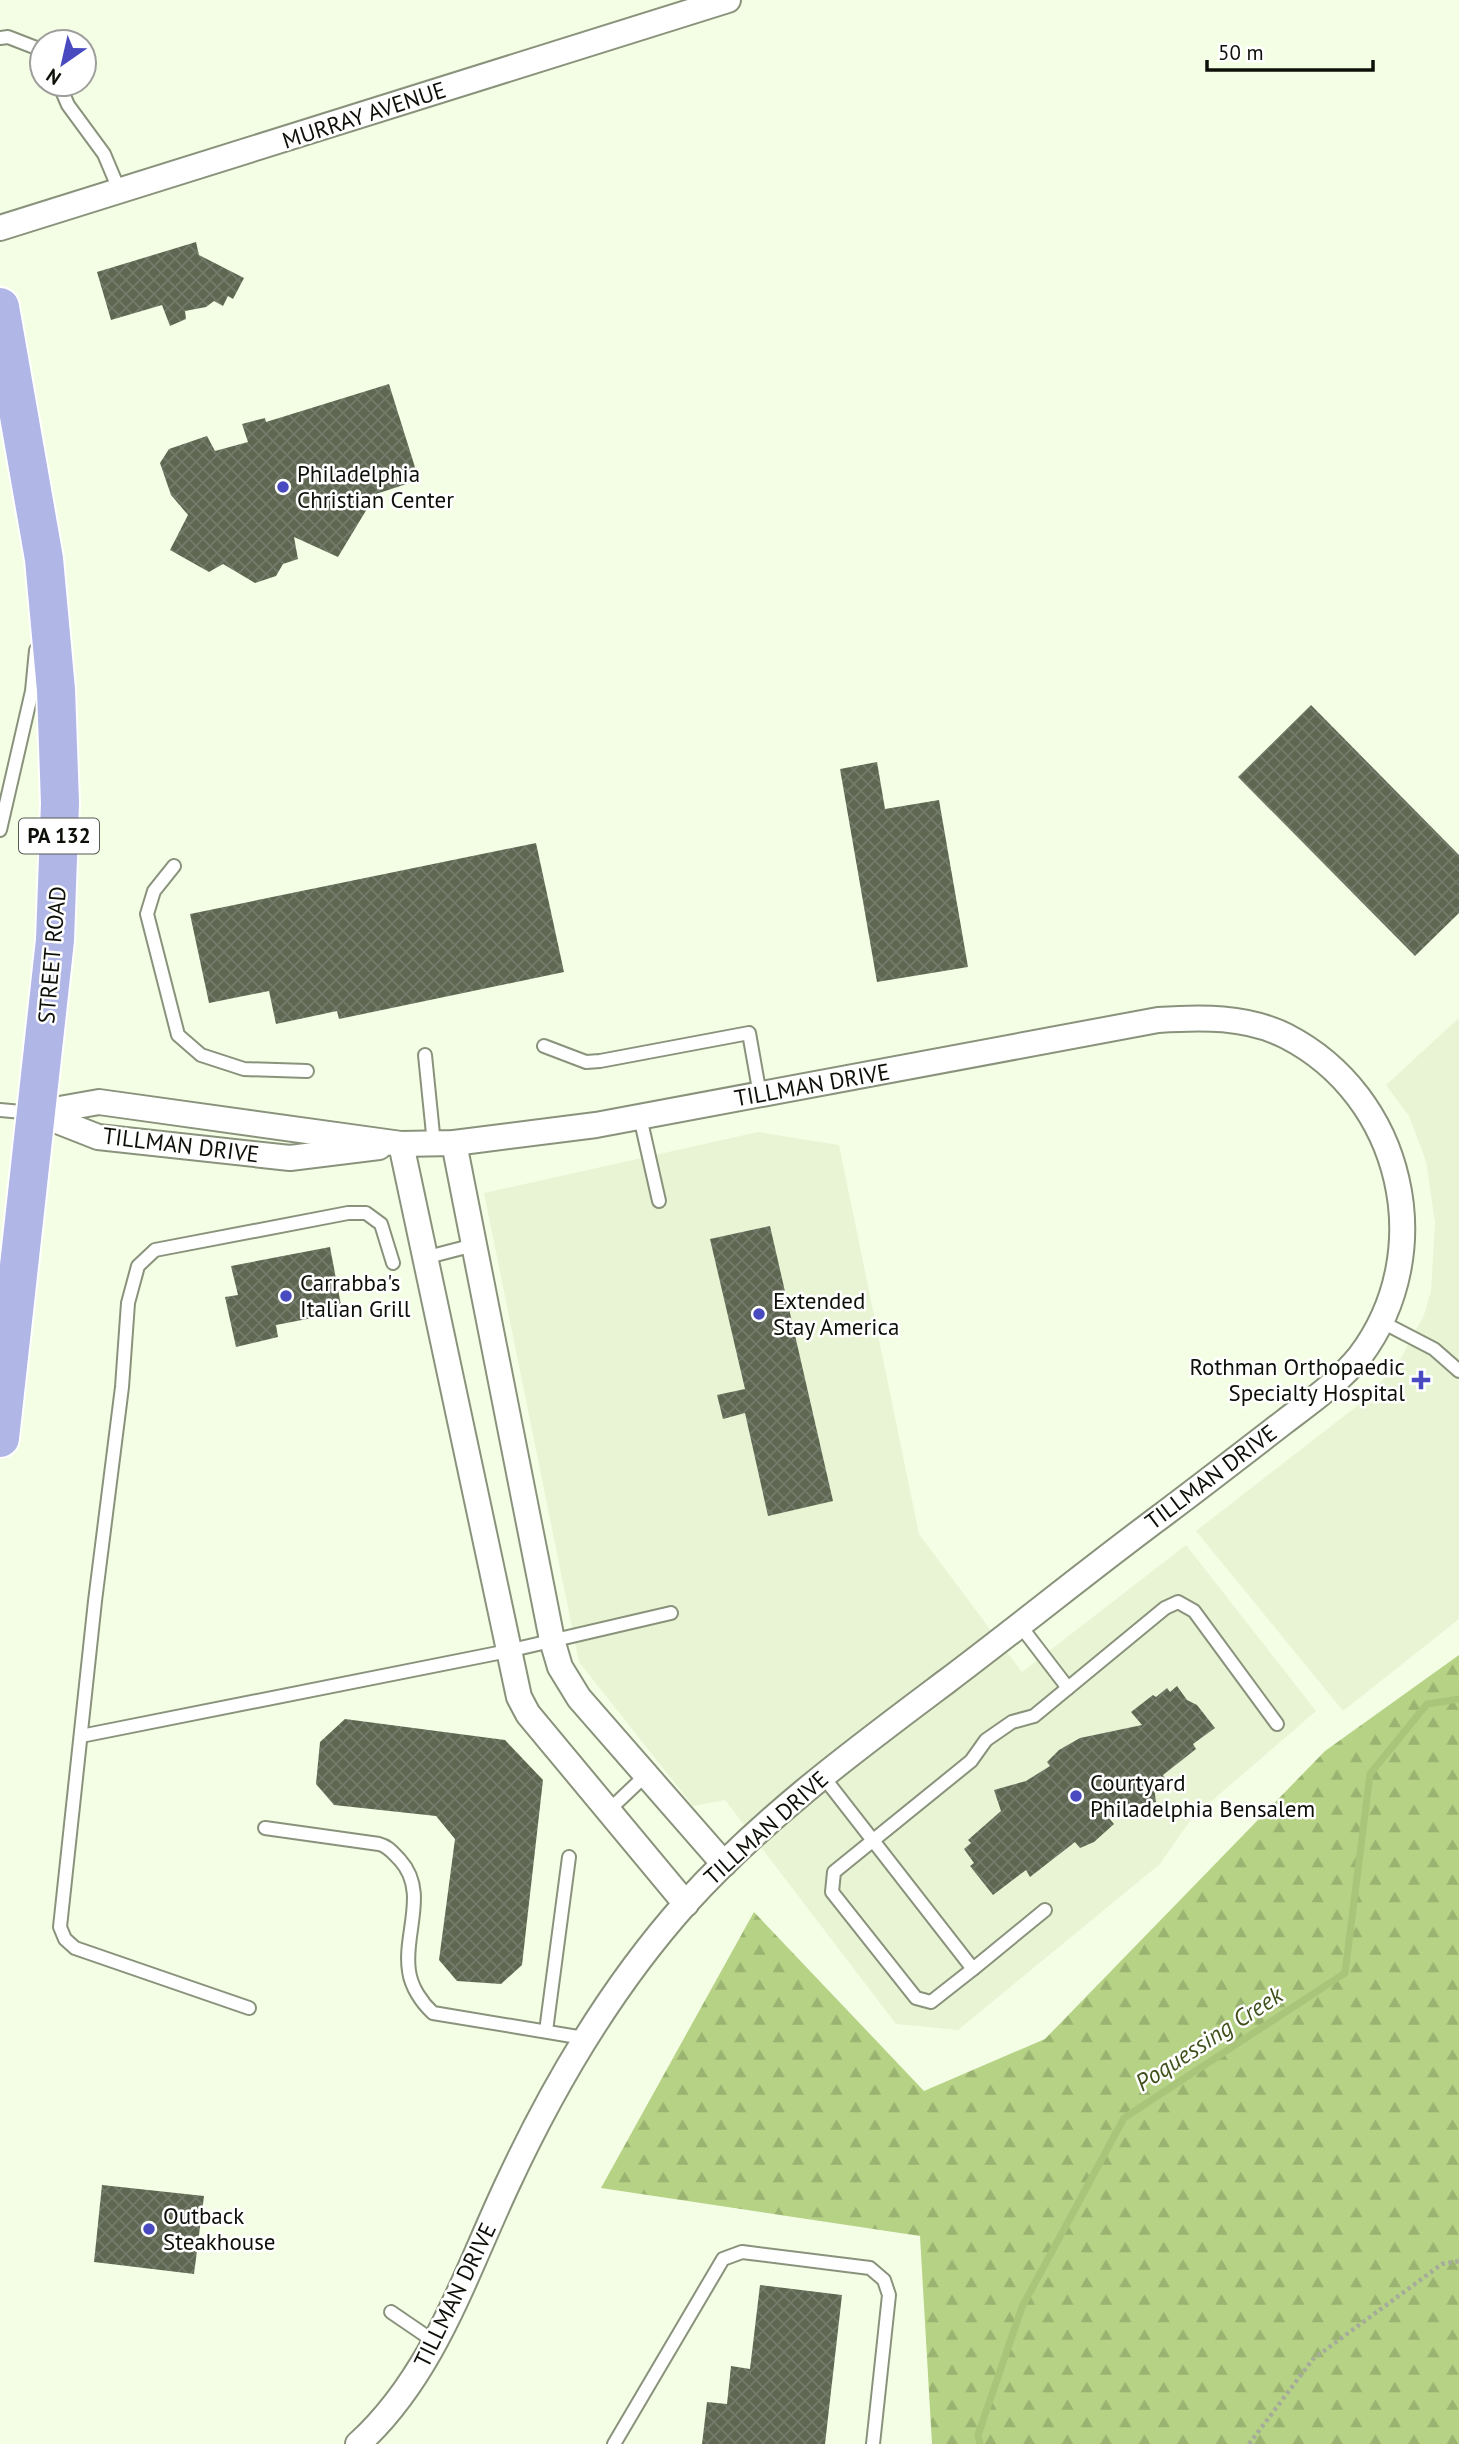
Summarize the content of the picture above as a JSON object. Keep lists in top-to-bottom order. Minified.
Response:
{"streets":{"main road":["PA 132","STREET ROAD"],"street":["MURRAY AVENUE","TILLMAN DRIVE"]},"crossings":[["STREET ROAD","TILLMAN DRIVE"]],"water":["Poquessing Creek"],"places":{"other":["Philadelphia Christian Center","Carrabba's Italian Grill","Extended Stay America","Courtyard Philadelphia Bensalem","Outback Steakhouse"],"health":["Rothman Orthopaedic Specialty Hospital"]},"scale_bar":"50 m","north":"bottom left"}
